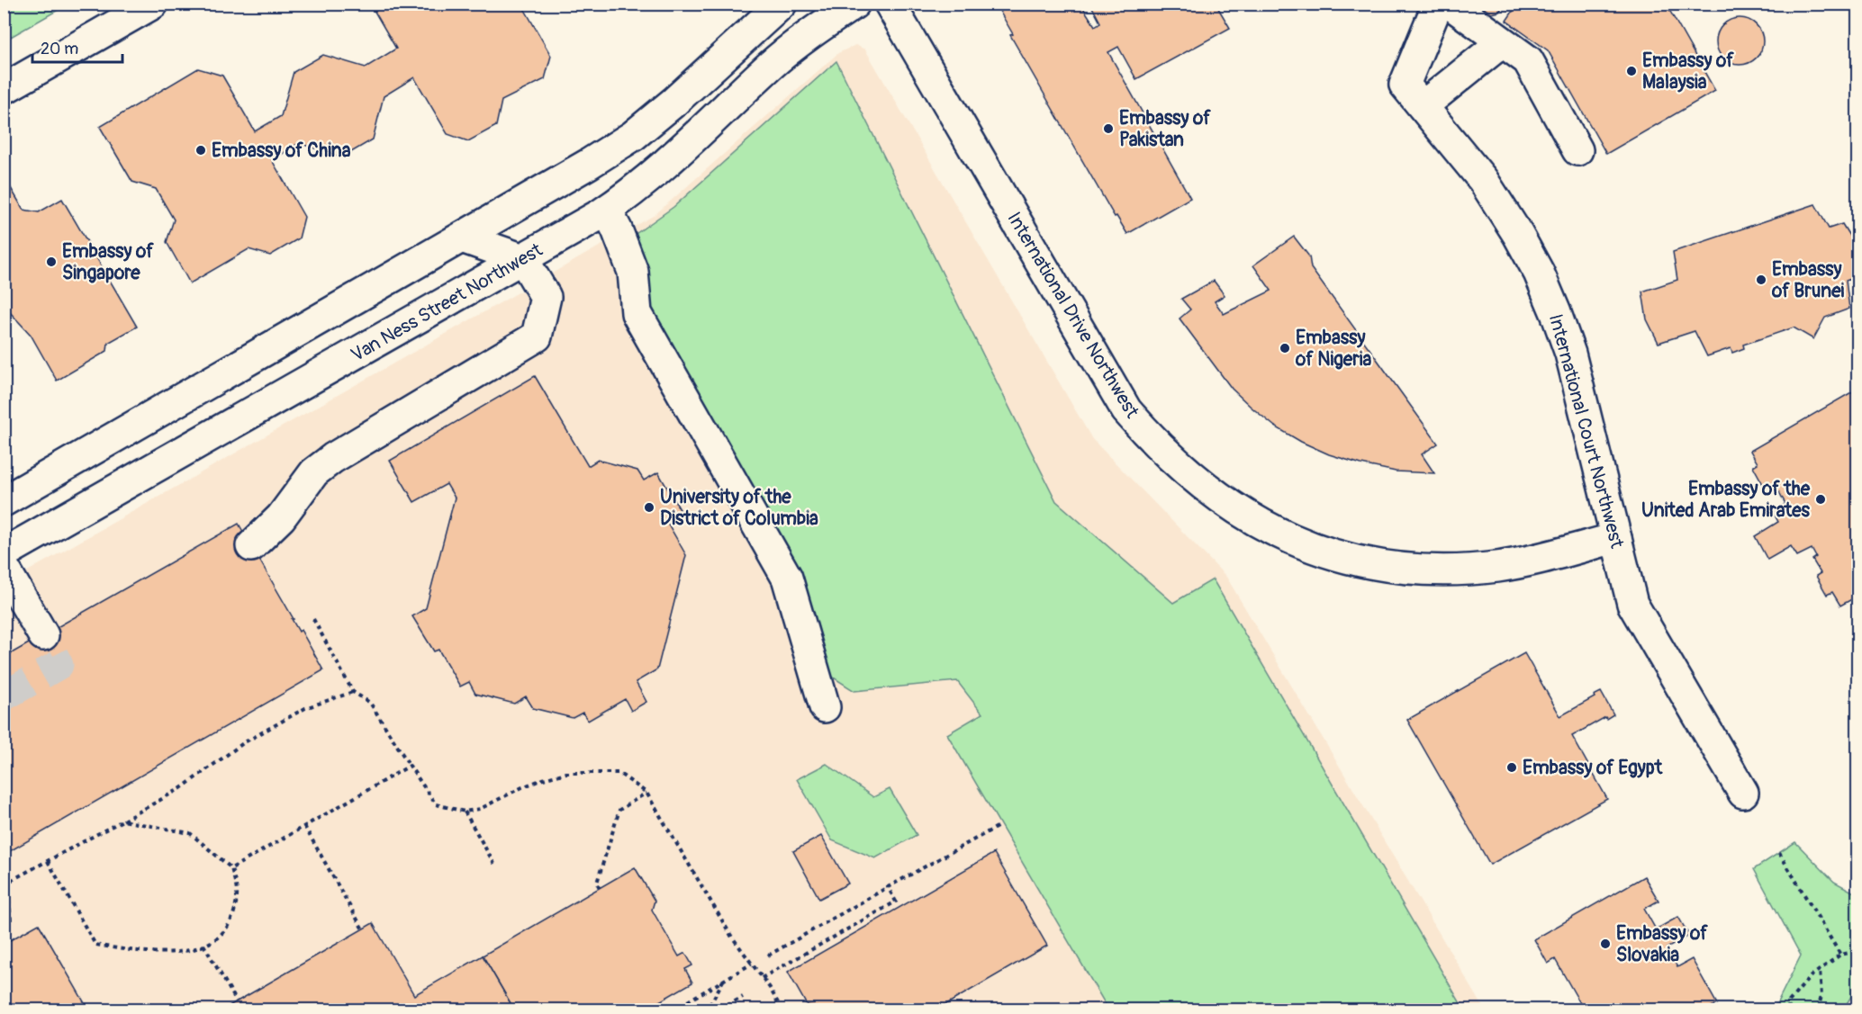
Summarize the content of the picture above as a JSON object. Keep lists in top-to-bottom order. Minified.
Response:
{"streets":{"street":["Van Ness Street Northwest","International Drive Northwest","International Court Northwest"]},"crossings":[["International Drive Northwest","International Court Northwest"]],"places":["Embassy of Malaysia","Embassy of Pakistan","Embassy of China","Embassy of Singapore","Embassy of Brunei","Embassy of Nigeria","Embassy of the United Arab Emirates","University of the District of Columbia","Embassy of Egypt","Embassy of Slovakia"],"scale_bar":"20 m"}
